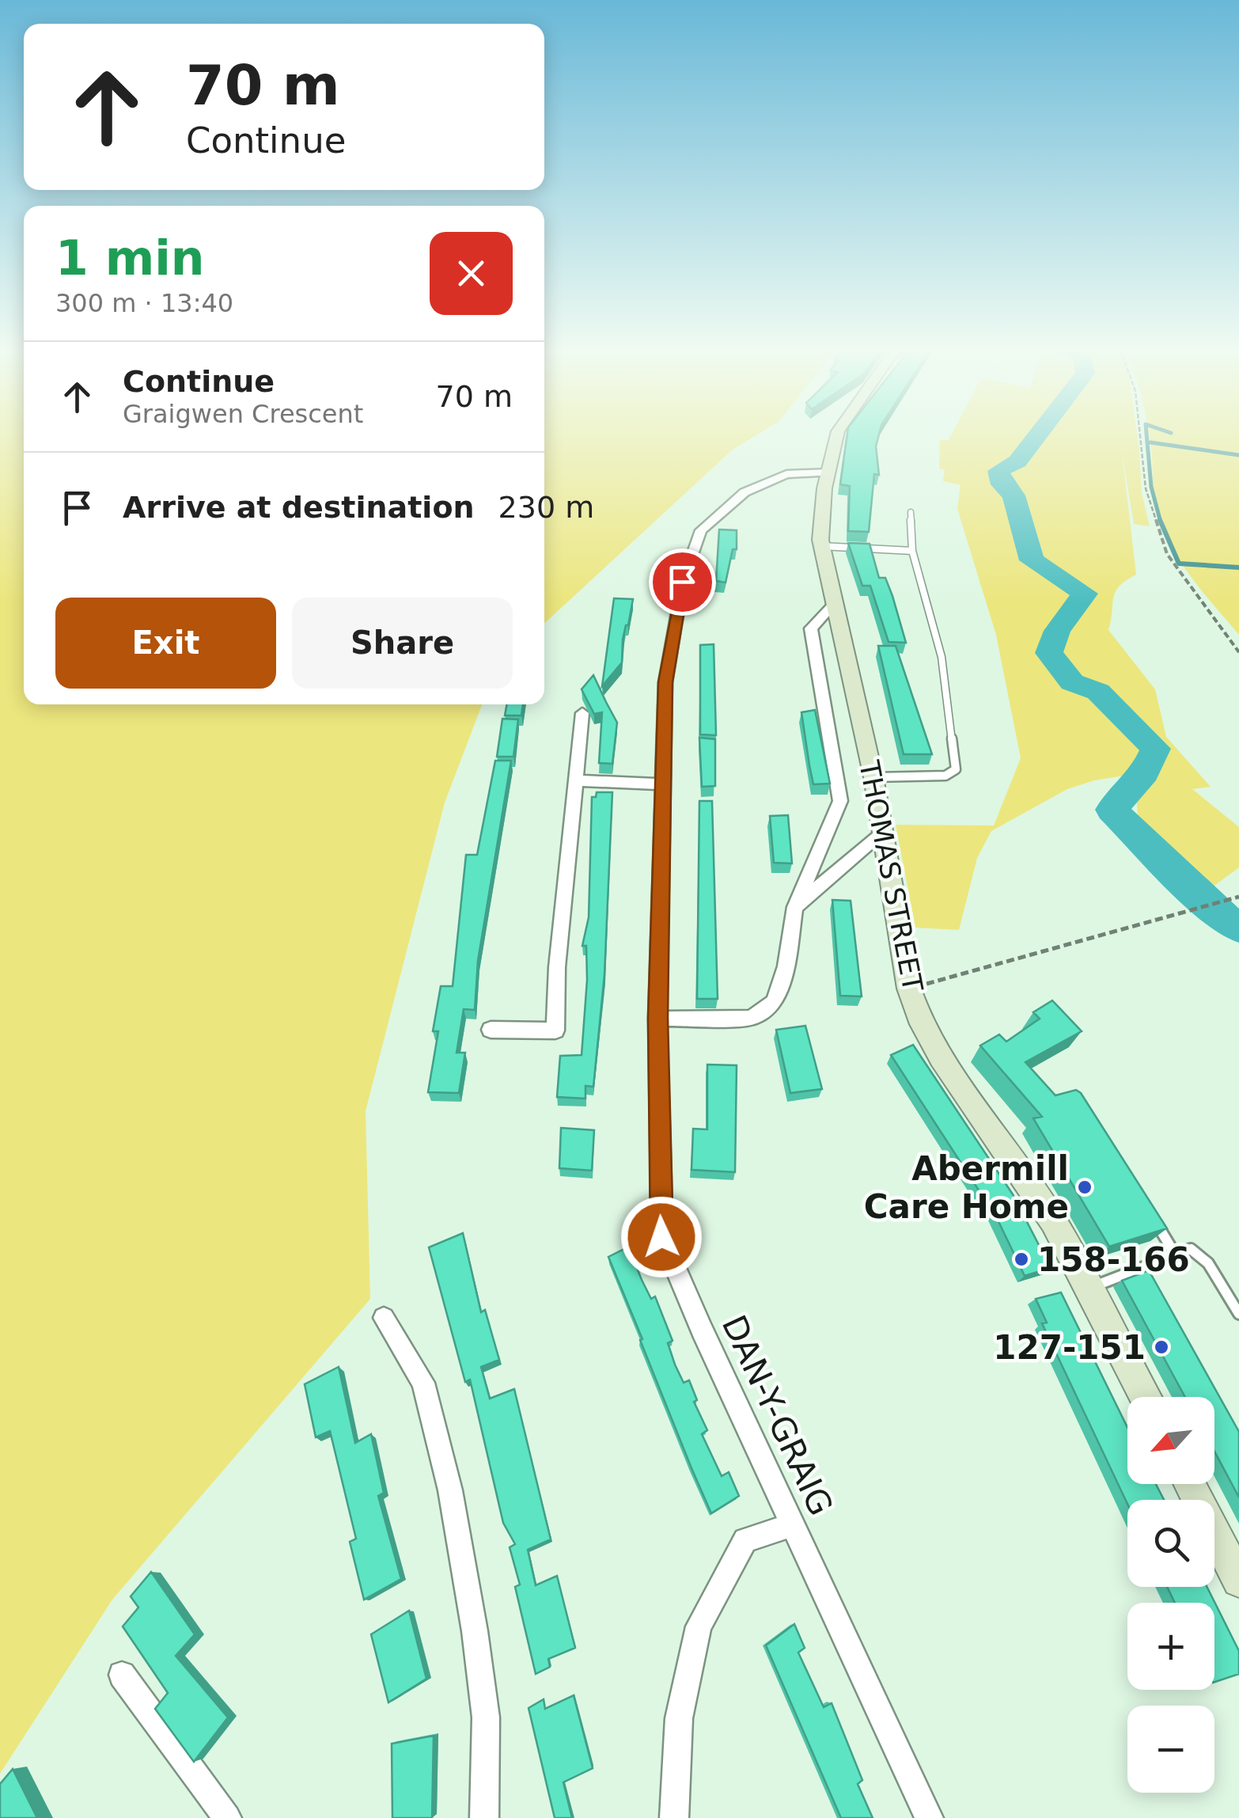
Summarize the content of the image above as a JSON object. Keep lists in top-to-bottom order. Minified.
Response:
{"streets":{"main road":["THOMAS STREET"],"street":["DAN-Y-GRAIG"]},"crossings":[["THOMAS STREET","DAN-Y-GRAIG"]],"places":["Abermill Care Home","158-166","127-151"],"north":"bottom left","page":{"turn":["70 m","Continue"],"heading":["1 min","300 m · 13:40"],"list":[{"name":"Continue","note":"Graigwen Crescent","value":"70 m"},{"name":"Arrive at destination","value":"230 m"}],"buttons":["Exit","Share"],"map_buttons":["+","−"]}}
